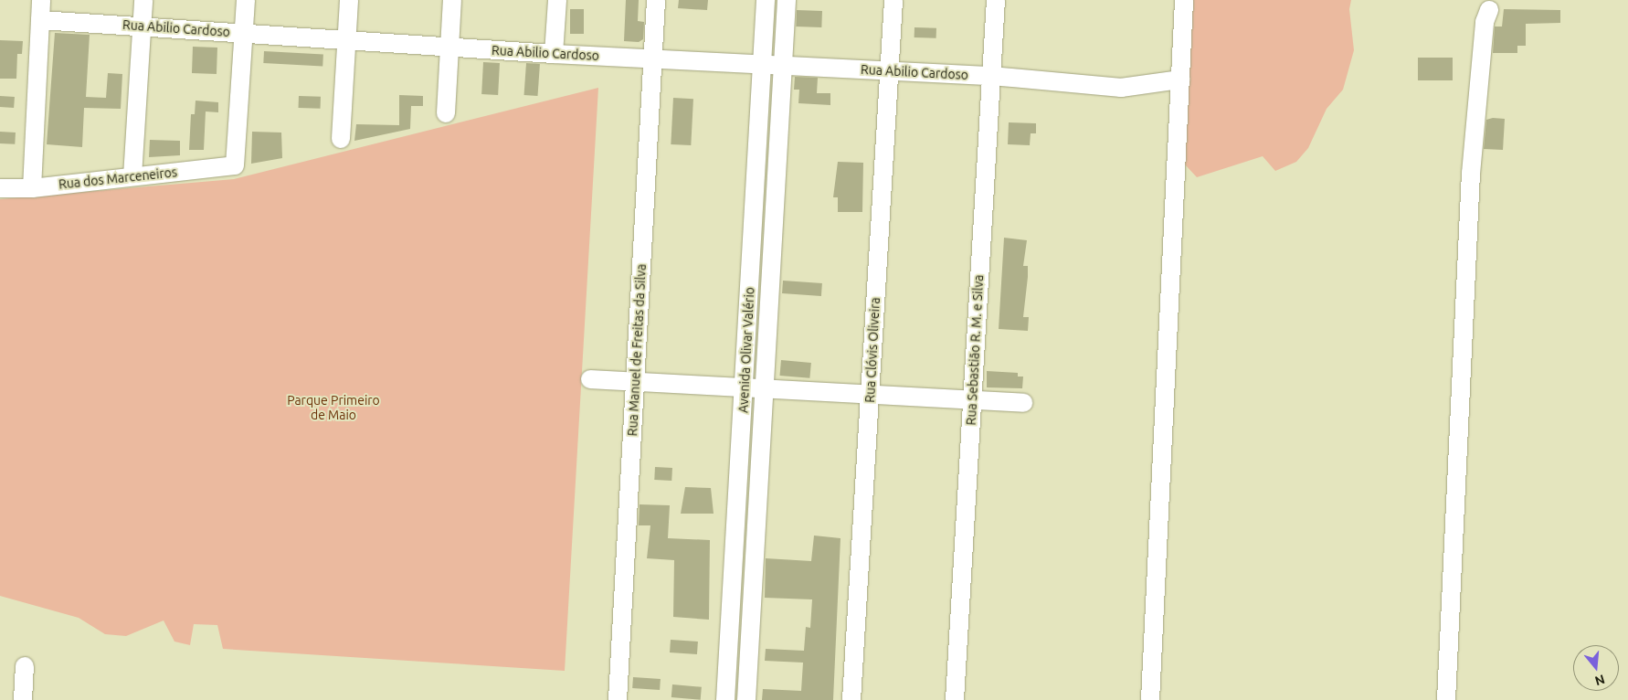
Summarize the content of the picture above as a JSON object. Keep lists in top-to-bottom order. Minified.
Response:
{"streets":{"street":["Rua Abilio Cardoso","Rua dos Marceneiros","Rua Manuel de Freitas da Silva","Avenida Olivar Valério","Rua Clóvis Oliveira","Rua Sebastião R. M. e Silva"]},"crossings":[["Rua Abilio Cardoso","Rua dos Marceneiros"],["Rua Abilio Cardoso","Rua Manuel de Freitas da Silva"],["Rua Abilio Cardoso","Avenida Olivar Valério"],["Rua Abilio Cardoso","Rua Clóvis Oliveira"],["Rua Abilio Cardoso","Rua Sebastião R. M. e Silva"]],"parks":["Parque Primeiro de Maio"],"north":"bottom"}
